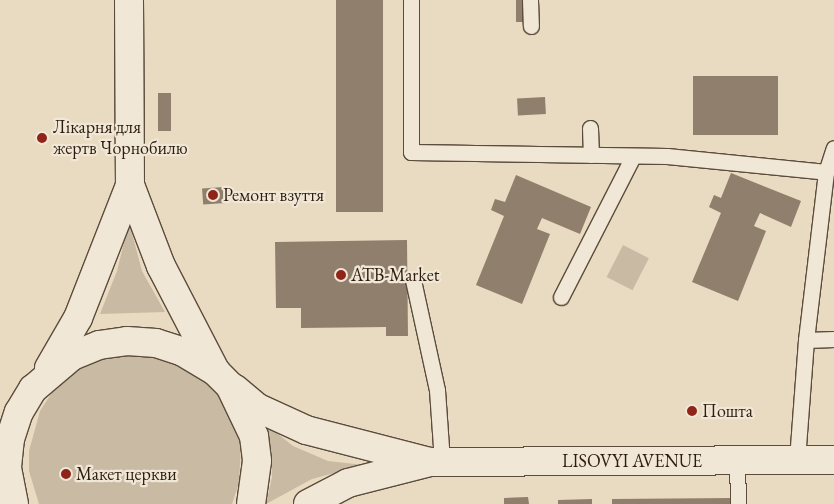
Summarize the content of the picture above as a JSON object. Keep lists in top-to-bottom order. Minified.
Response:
{"streets":{"street":["LISOVYI AVENUE"]},"places":["Лікарня для жертв Чорнобилю","Ремонт взуття","ATB-Market","Пошта","Макет церкви"]}
